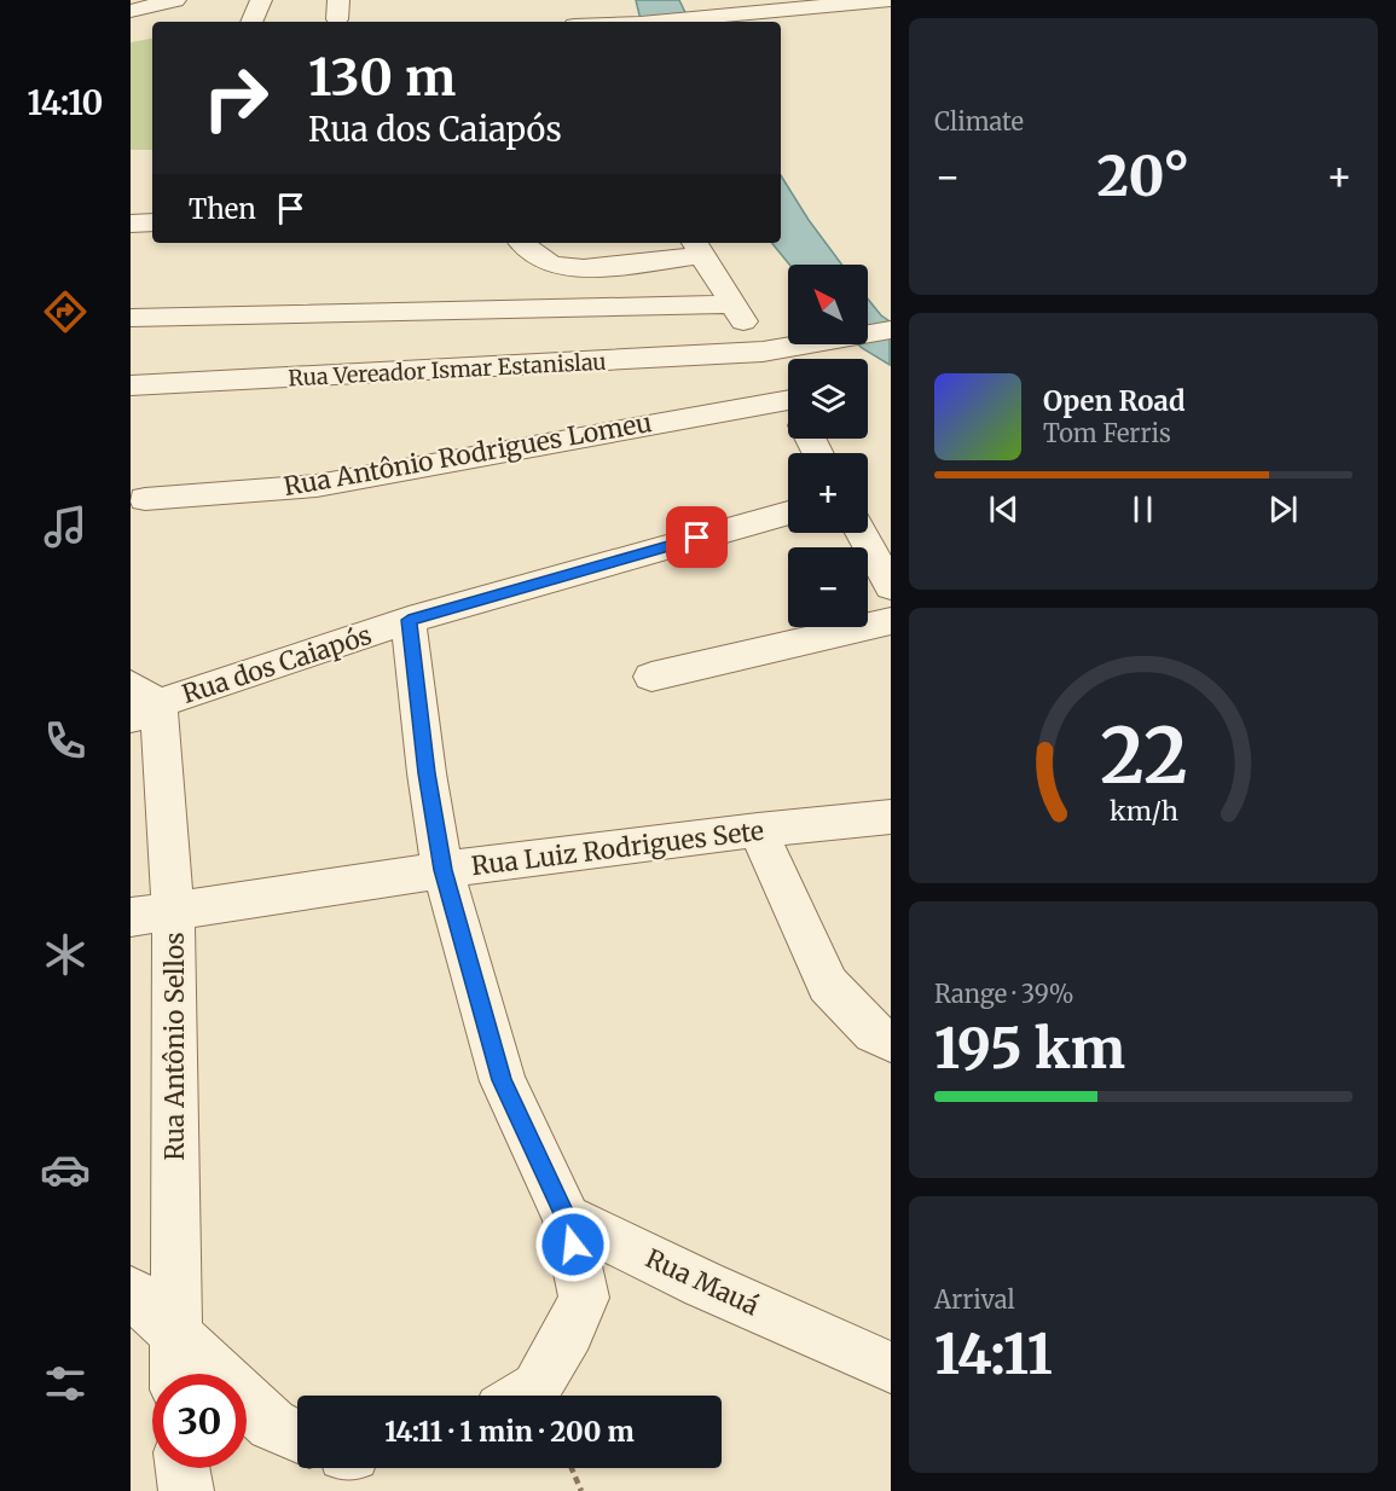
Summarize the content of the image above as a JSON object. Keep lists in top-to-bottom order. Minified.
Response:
{"streets":{"street":["Rua Vereador Ismar Estanislau","Rua Antônio Rodrigues Lomeu","Rua dos Caiapós","Rua Luiz Rodrigues Sete","Rua Antônio Sellos","Rua Mauá"]},"crossings":[["Rua dos Caiapós","Rua Antônio Sellos"],["Rua Luiz Rodrigues Sete","Rua Antônio Sellos"]],"north":"top left","page":{"tabs":"14:10","tile":["Climate",["Range · 39%","195 km"],["Arrival","14:11"]],"turn":["130 m","Rua dos Caiapós"],"heat":["−","20°","+"],"then":"Then","map_buttons":["+","−"],"song":["Open Road","Tom Ferris"],"limit":"30","trip":"14:11 · 1 min · 200 m","gauge":["22","km/h"]}}
